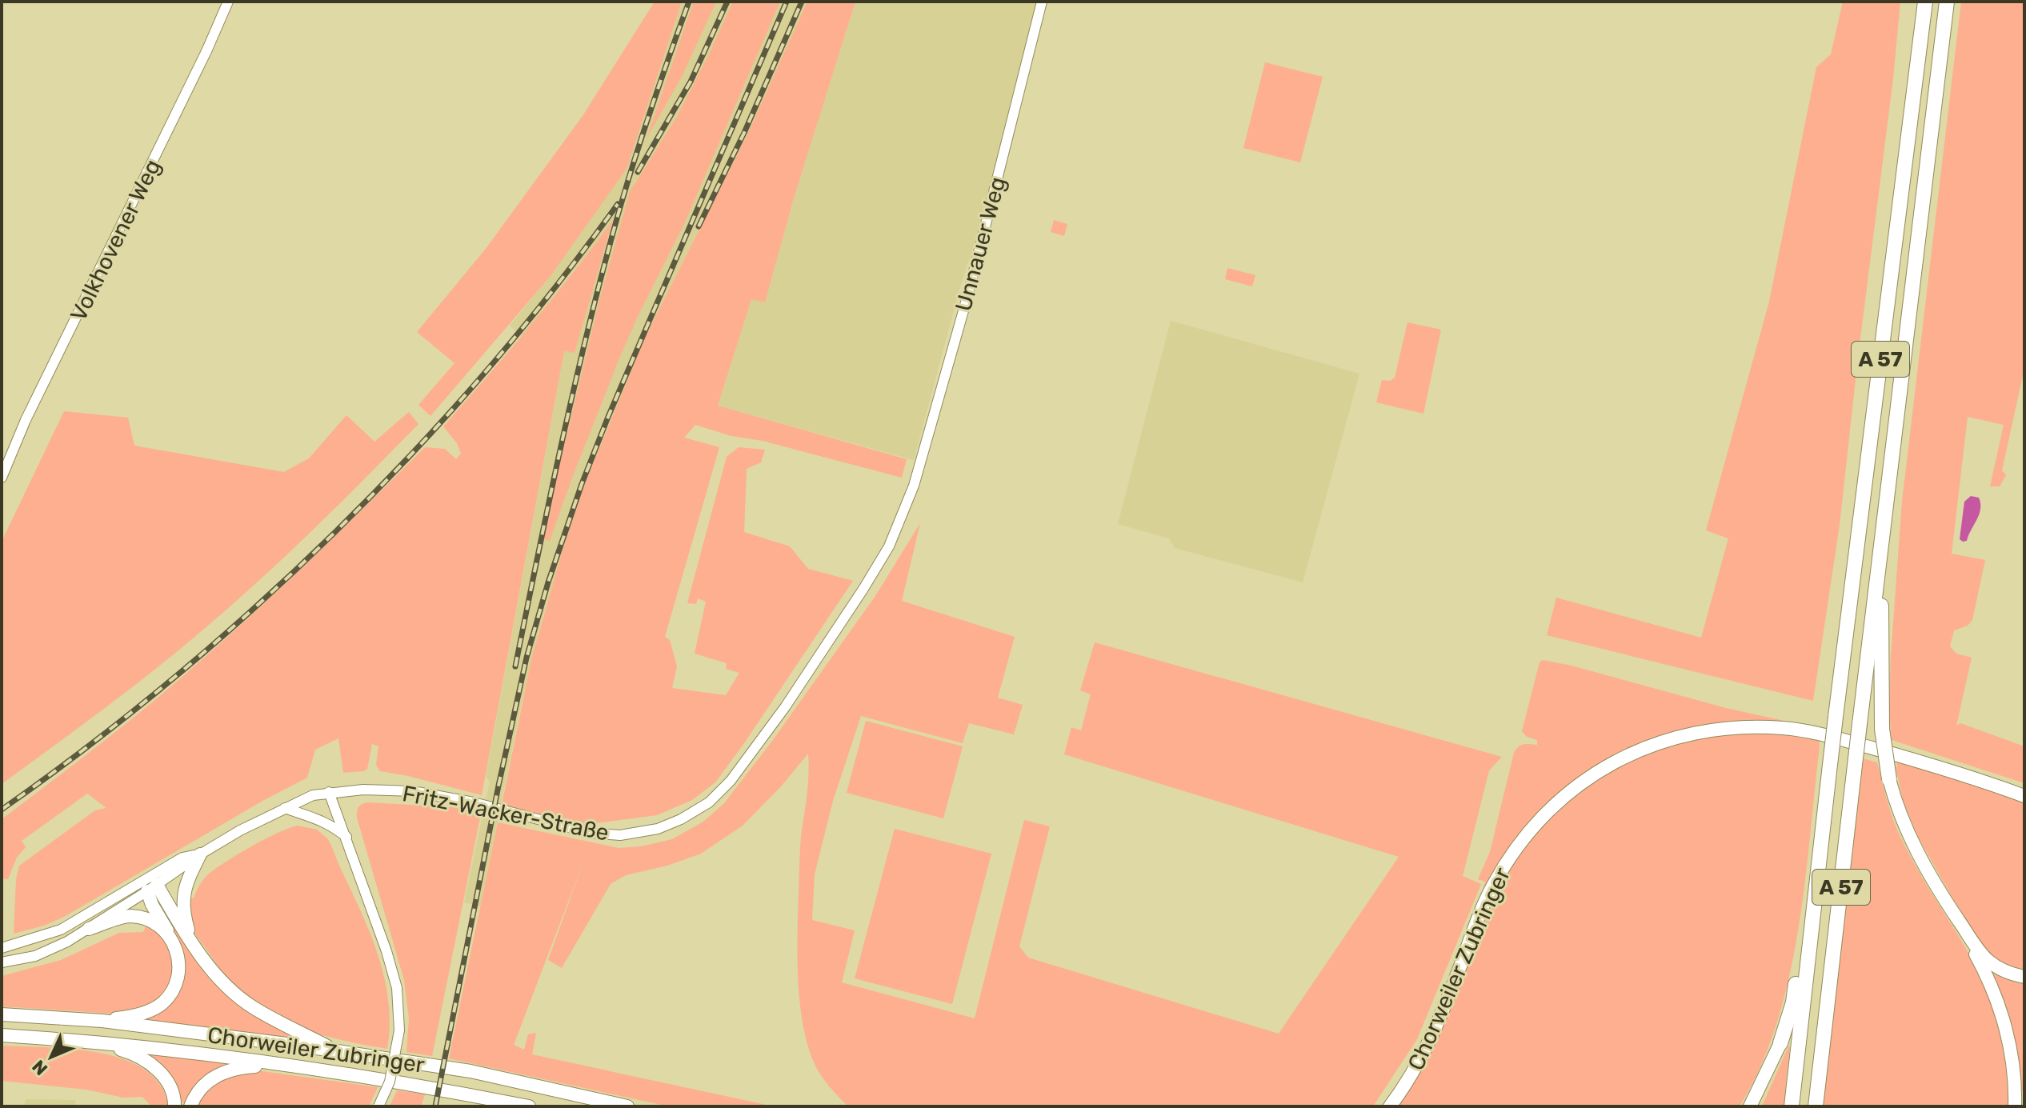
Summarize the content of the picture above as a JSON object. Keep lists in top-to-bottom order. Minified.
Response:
{"streets":{"highway":["A 57","Chorweiler Zubringer"],"street":["Volkhovener Weg","Unnauer Weg","Fritz-Wacker-Straße"]},"crossings":[["Unnauer Weg","Fritz-Wacker-Straße"]],"north":"bottom left"}
